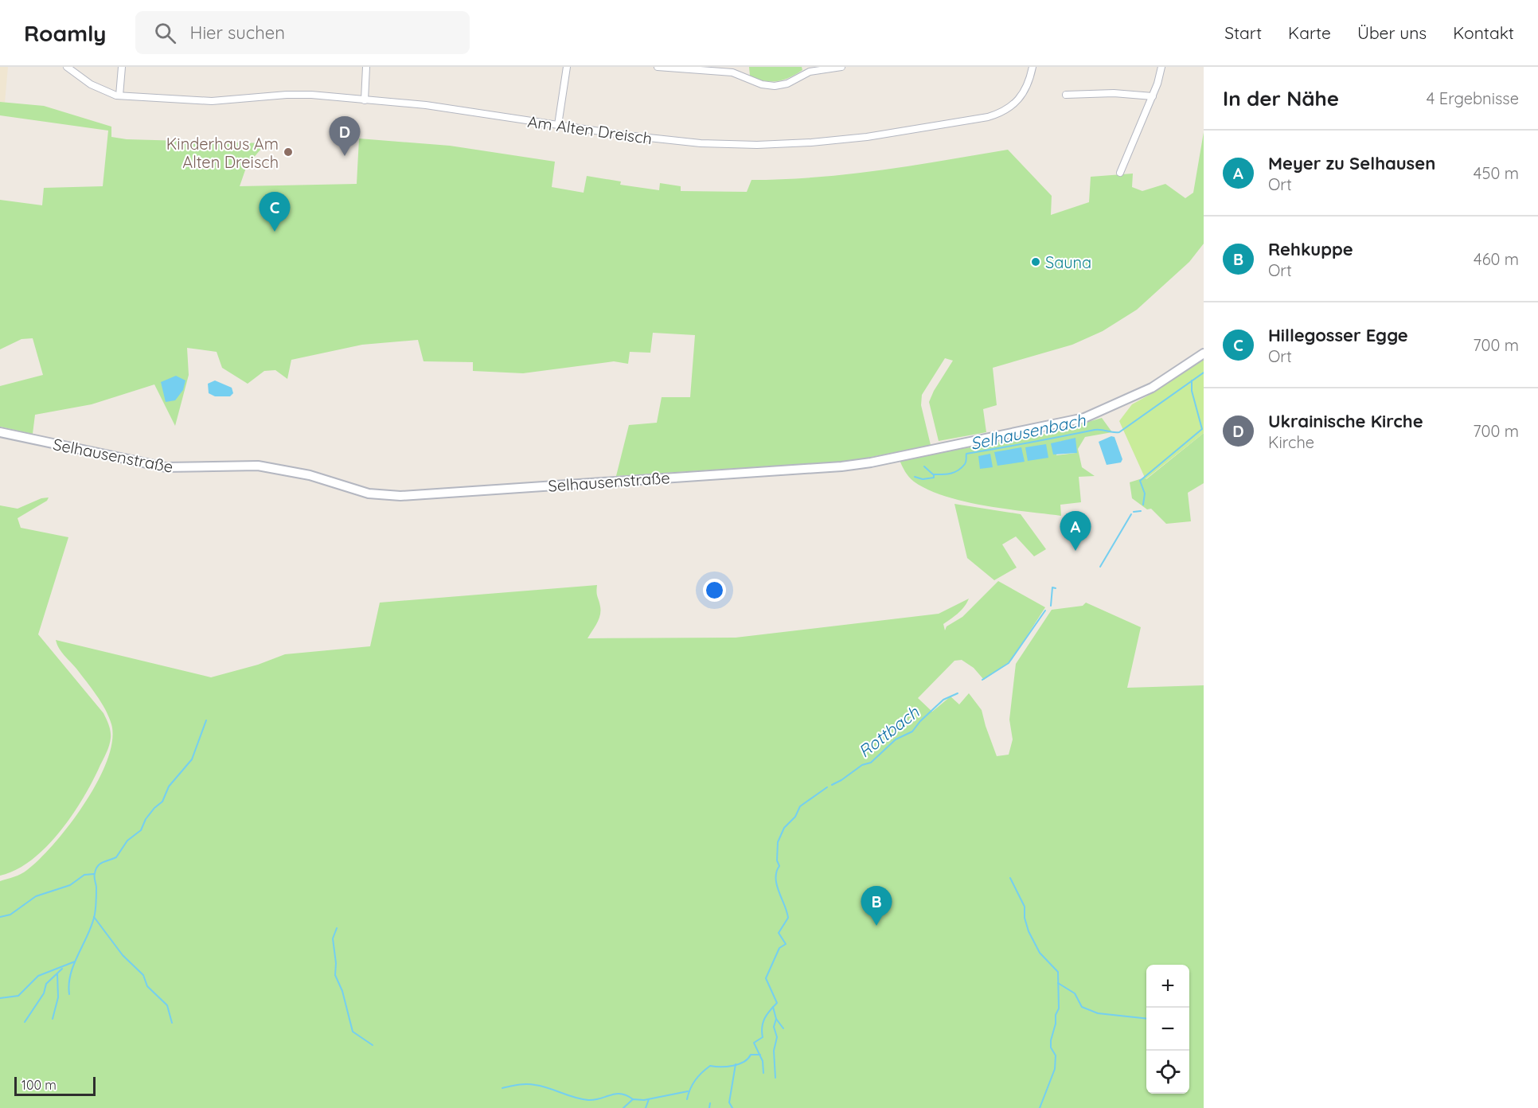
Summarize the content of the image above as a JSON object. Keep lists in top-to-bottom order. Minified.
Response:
{"streets":{"street":["Am Alten Dreisch","Selhausenstraße"]},"water":["Selhausenbach","Rottbach"],"places":["Kinderhaus Am Alten Dreisch","Sauna"],"scale_bar":"100 m","page":{"header":"Roamly","search":"Hier suchen","nav":["Start","Karte","Über uns","Kontakt"],"heading":["In der Nähe","4 Ergebnisse"],"pins":["D","C","A","B"],"list":[{"mark":"A","name":"Meyer zu Selhausen","note":"Ort","value":"450 m"},{"mark":"B","name":"Rehkuppe","note":"Ort","value":"460 m"},{"mark":"C","name":"Hillegosser Egge","note":"Ort","value":"700 m"},{"mark":"D","name":"Ukrainische Kirche","note":"Kirche","value":"700 m"}],"map_buttons":["+","−"],"scale":"100 m"}}
